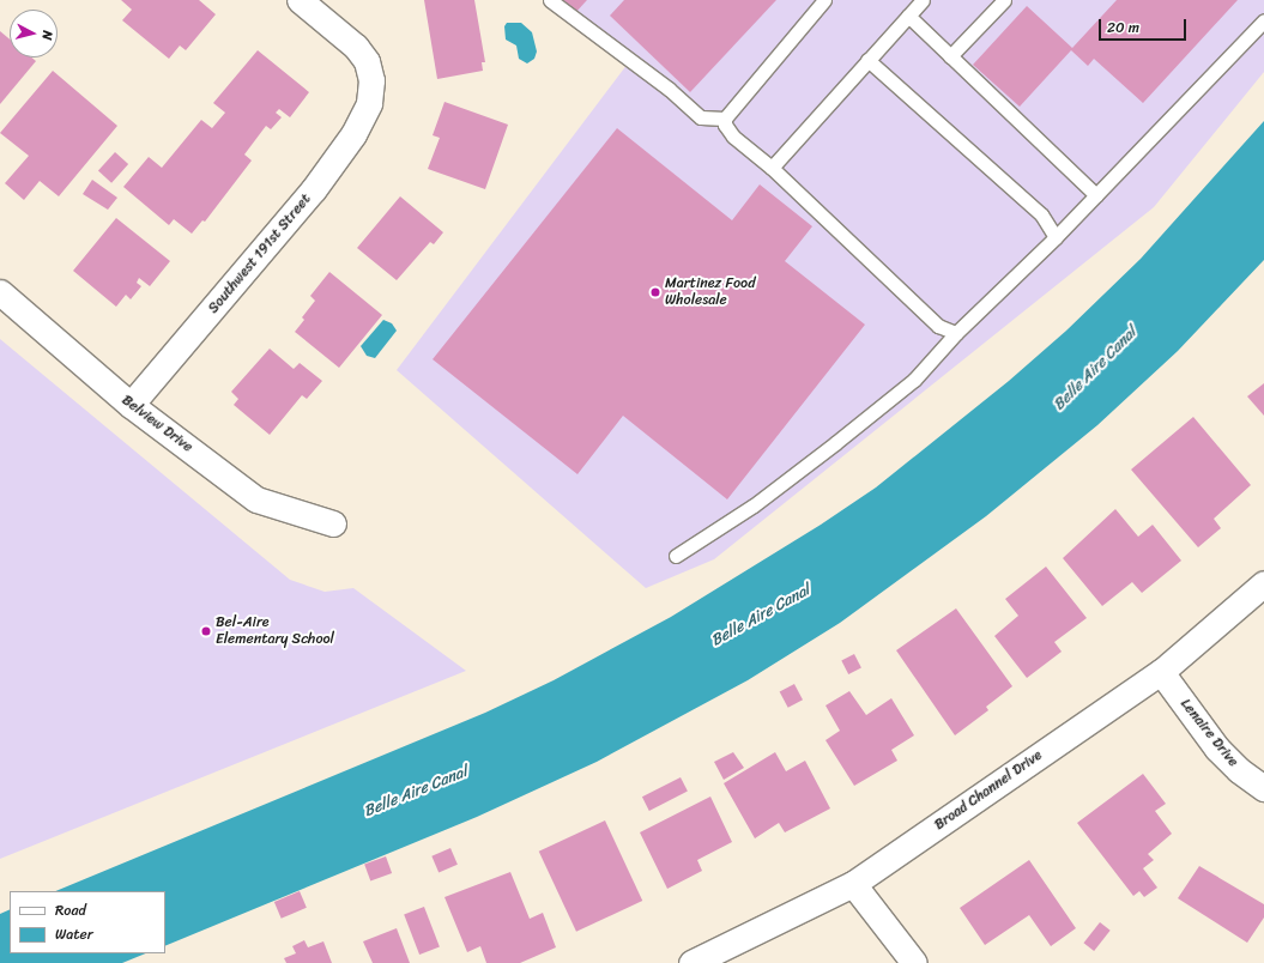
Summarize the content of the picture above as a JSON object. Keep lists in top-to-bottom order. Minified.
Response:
{"streets":{"street":["Southwest 191st Street","Belview Drive","Lenaire Drive","Broad Channel Drive"]},"crossings":[["Southwest 191st Street","Belview Drive"],["Lenaire Drive","Broad Channel Drive"]],"water":["Belle Aire Canal"],"places":["Martinez Food Wholesale","Bel-Aire Elementary School"],"legend":["Road","Water"],"scale_bar":"20 m","north":"right"}
